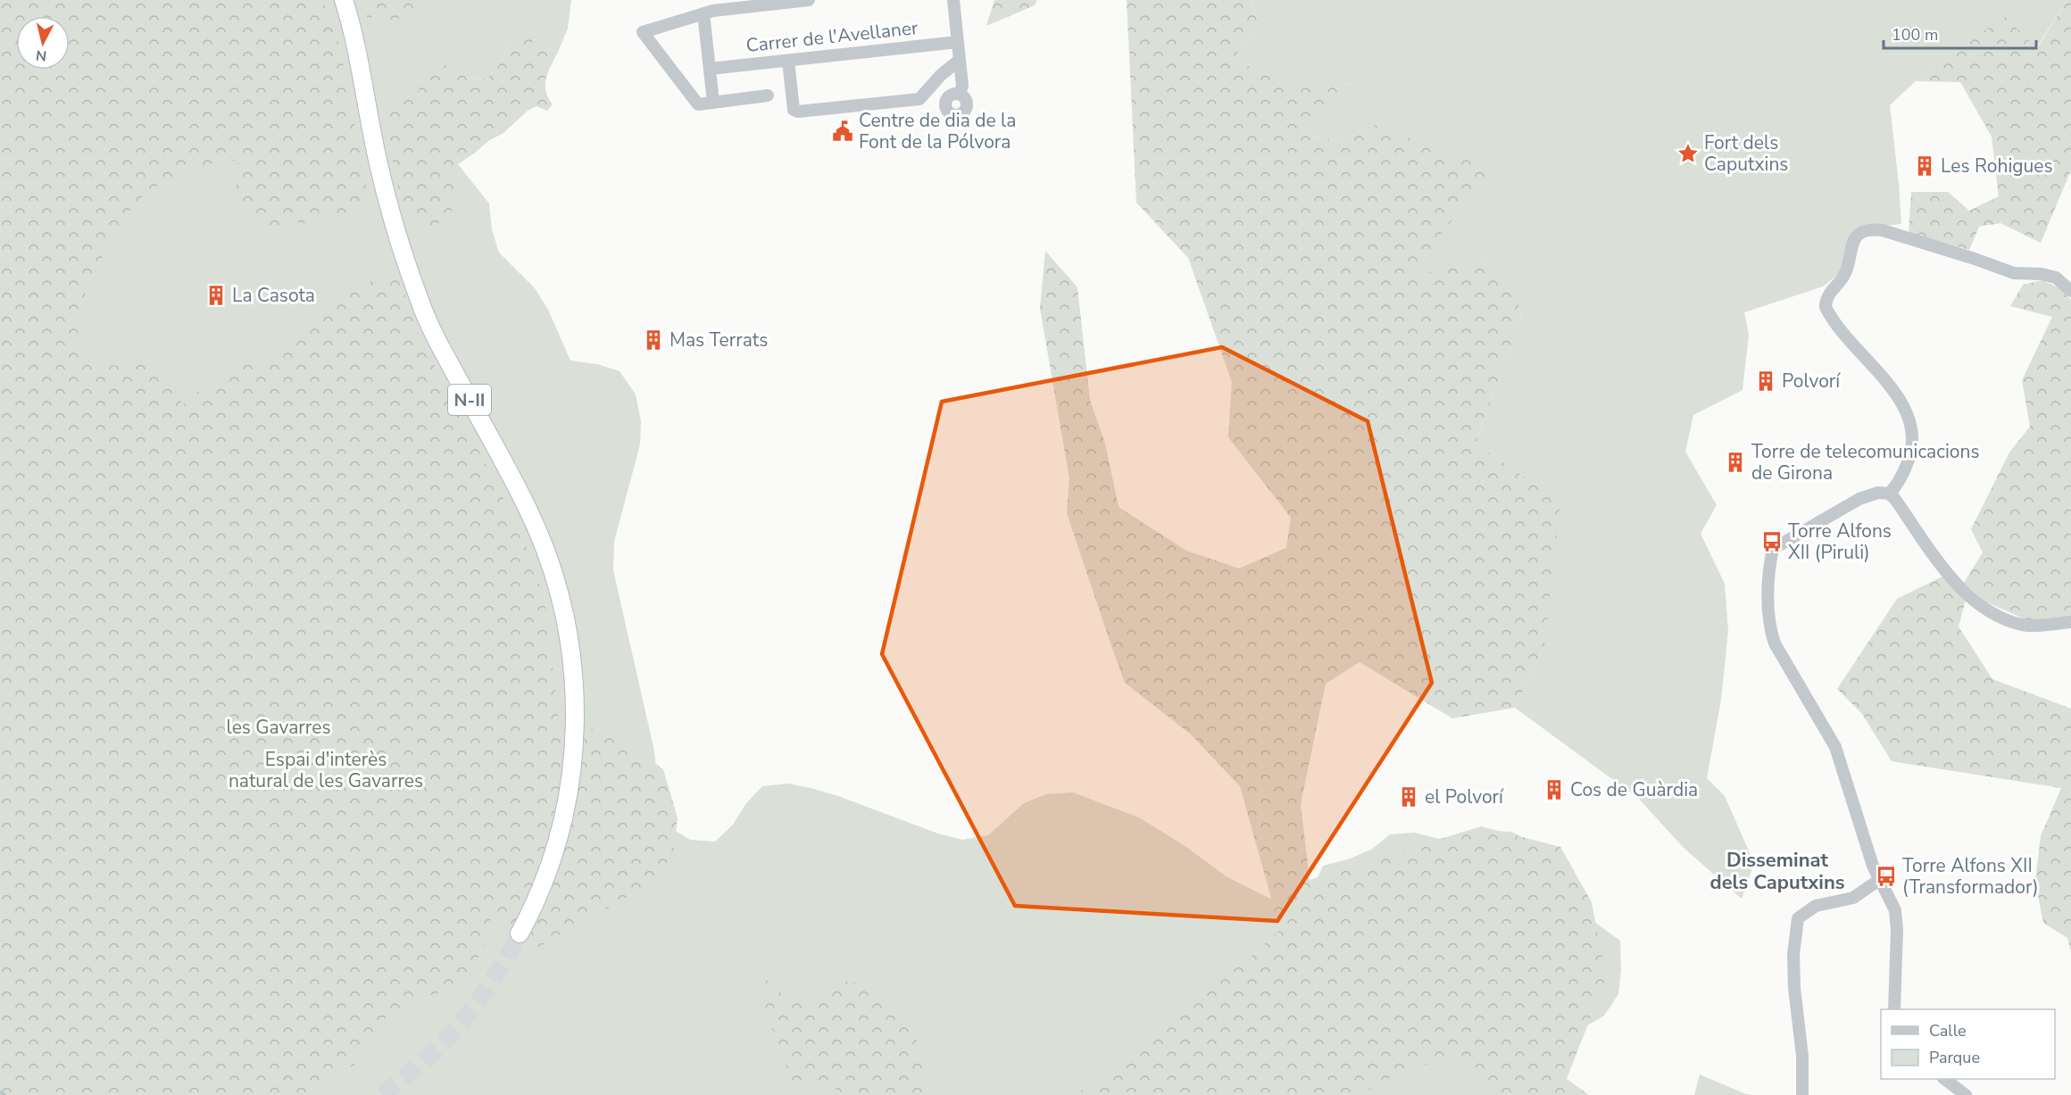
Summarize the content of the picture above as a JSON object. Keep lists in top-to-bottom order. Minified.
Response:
{"streets":{"highway":["N-II"],"street":["Carrer de l'Avellaner"]},"districts":["Disseminat dels Caputxins"],"parks":["les Gavarres","Espai d'interès natural de les Gavarres"],"places":{"public building":["Centre de dia de la Font de la Pólvora"],"place":["Fort dels Caputxins"],"building":["Les Rohigues","La Casota","Mas Terrats","Polvorí","Torre de telecomunicacions de Girona","Cos de Guàrdia","el Polvorí"],"bus stop":["Torre Alfons XII (Piruli)","Torre Alfons XII (Transformador)"]},"legend":["Calle","Parque"],"scale_bar":"100 m","north":"bottom"}
